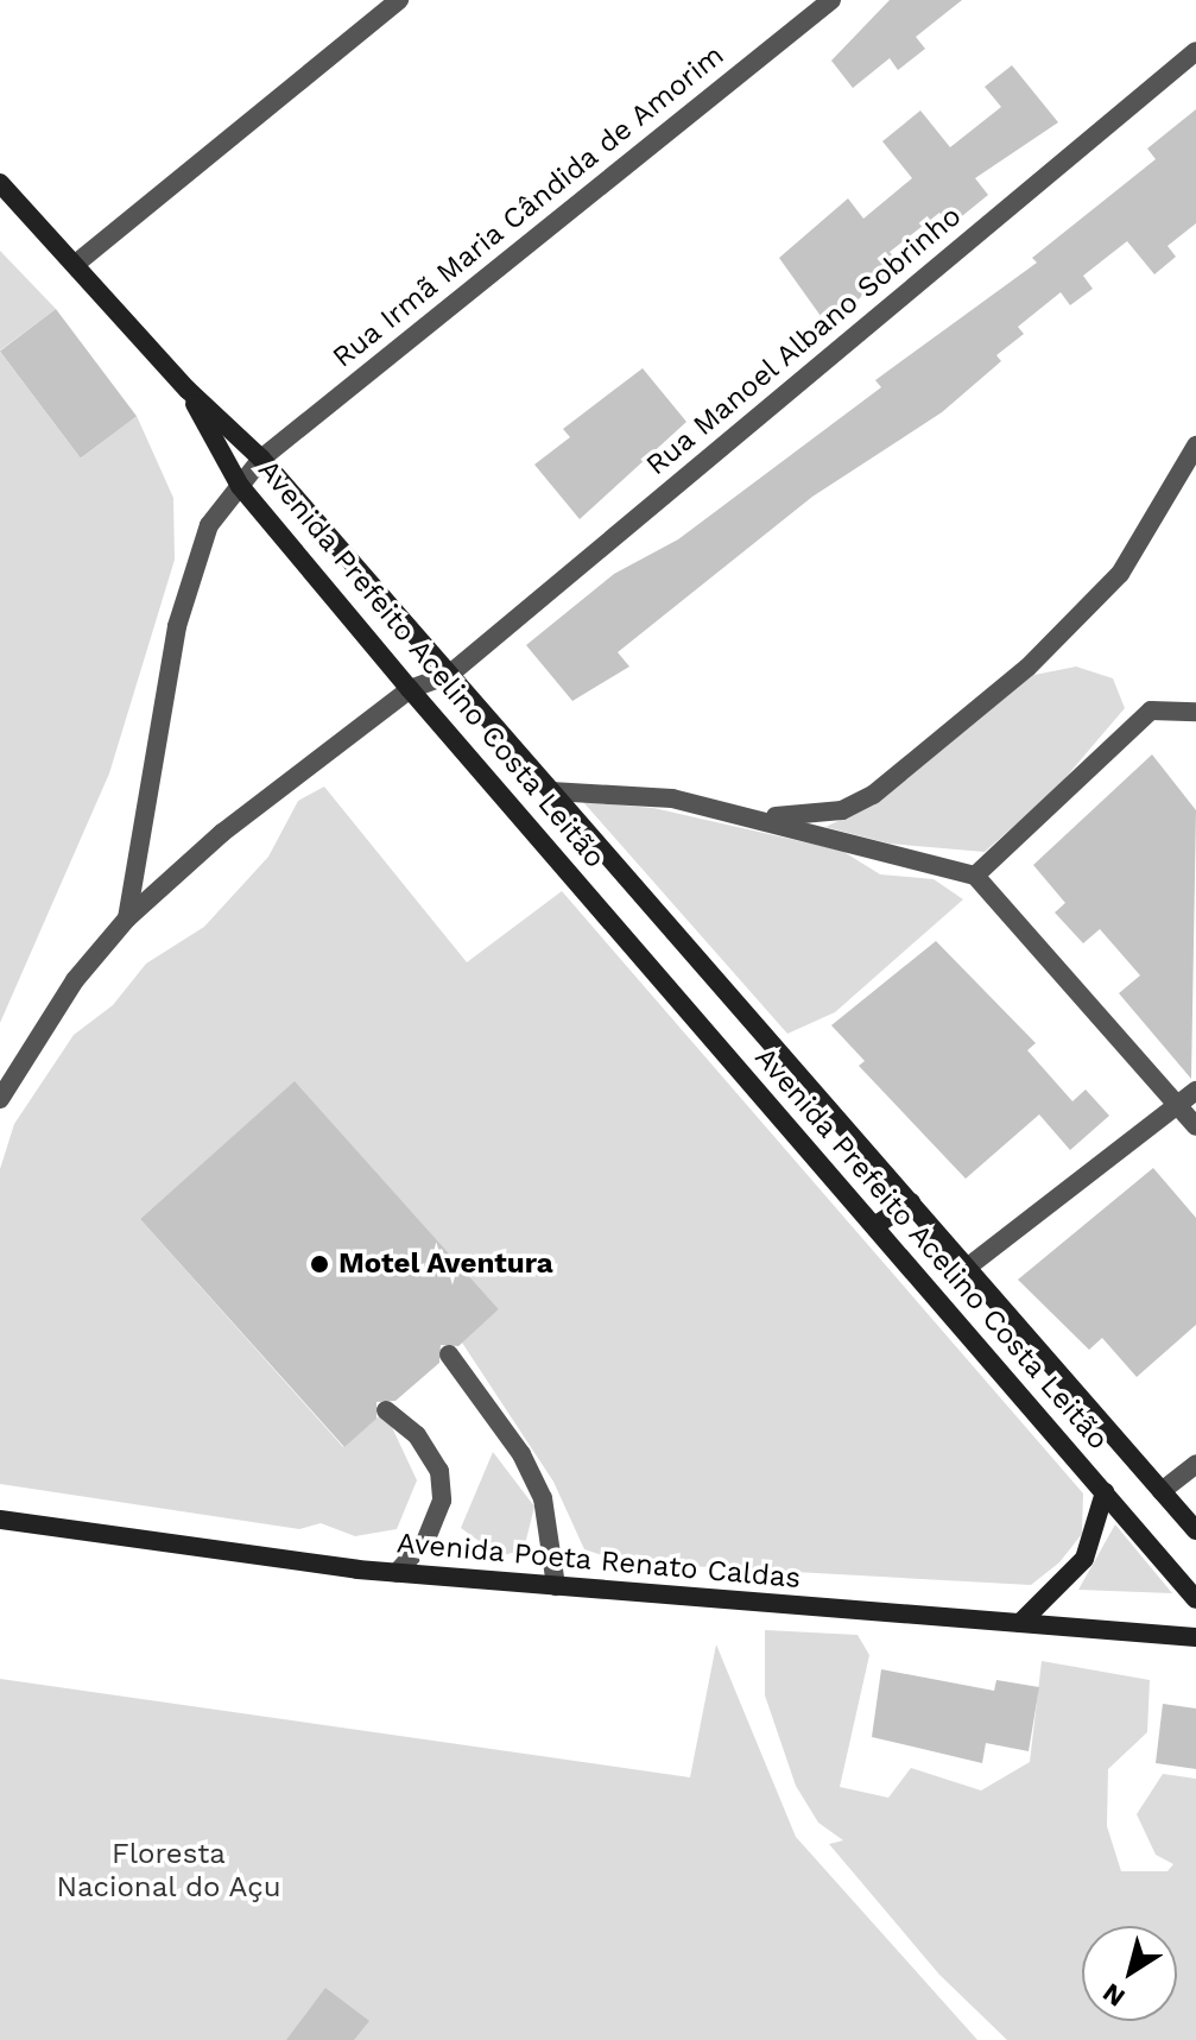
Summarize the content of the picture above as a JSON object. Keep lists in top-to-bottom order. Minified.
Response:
{"streets":{"street":["Rua Irmã Maria Cândida de Amorim","Rua Manoel Albano Sobrinho","Avenida Prefeito Acelino Costa Leitão","Avenida Poeta Renato Caldas"]},"crossings":[["Rua Irmã Maria Cândida de Amorim","Rua Manoel Albano Sobrinho"],["Rua Irmã Maria Cândida de Amorim","Avenida Prefeito Acelino Costa Leitão"],["Rua Manoel Albano Sobrinho","Avenida Prefeito Acelino Costa Leitão"]],"parks":["Floresta Nacional do Açu"],"places":["Motel Aventura"],"north":"bottom left"}
